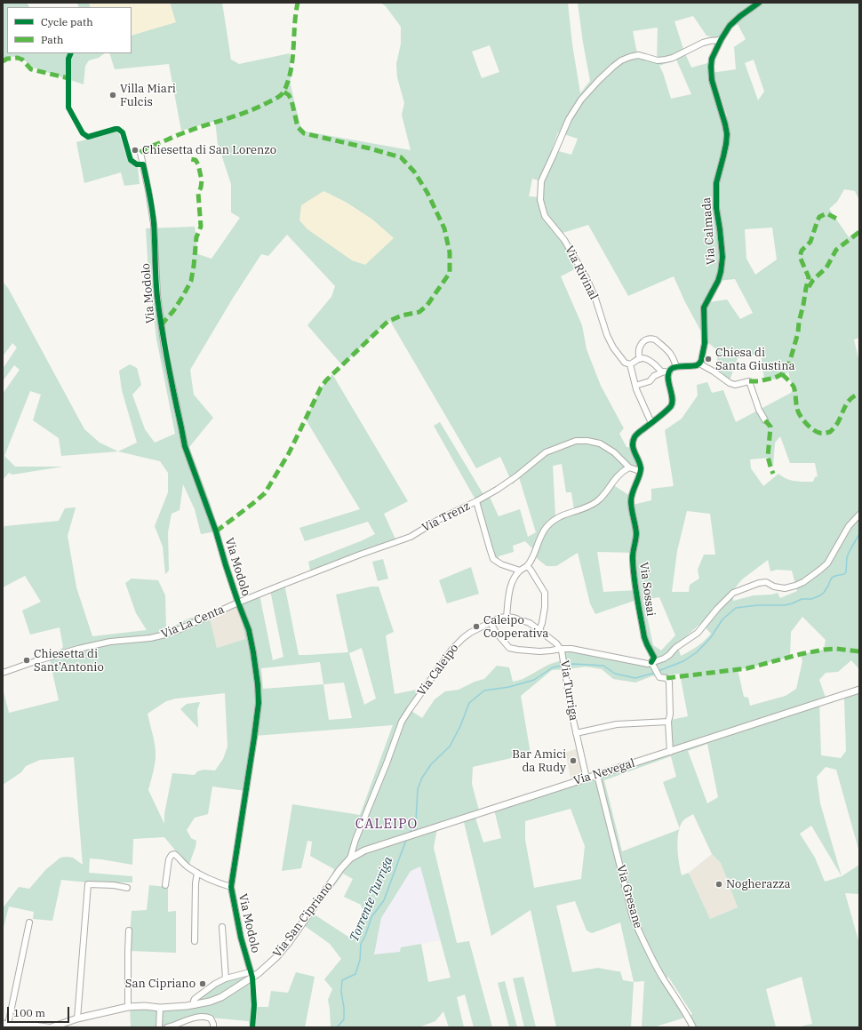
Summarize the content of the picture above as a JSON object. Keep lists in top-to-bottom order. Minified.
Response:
{"streets":{"main road":["Via Nevegal","Via San Cipriano"],"street":["Via Calmada","Via Rivinal","Via Modolo","Via Trenz","Via Sossai","Via La Centa","Via Caleipo","Via Turriga","Via Gresane"]},"crossings":[["Via Calmada","Via Rivinal"],["Via Modolo","Via Trenz"],["Via Modolo","Via La Centa"],["Via Modolo","Via San Cipriano"],["Via Trenz","Via Sossai"],["Via Trenz","Via La Centa"],["Via Caleipo","Via Nevegal"],["Via Caleipo","Via San Cipriano"],["Via Turriga","Via Nevegal"],["Via Nevegal","Via Gresane"],["Via Nevegal","Via San Cipriano"]],"districts":["CALEIPO"],"water":["Torrente Turriga"],"places":["Villa Miari Fulcis","Chiesetta di San Lorenzo","Chiesa di Santa Giustina","Caleipo Cooperativa","Chiesetta di Sant'Antonio","Bar Amici da Rudy","Nogherazza","San Cipriano"],"legend":["Cycle path","Path"],"scale_bar":"100 m"}
